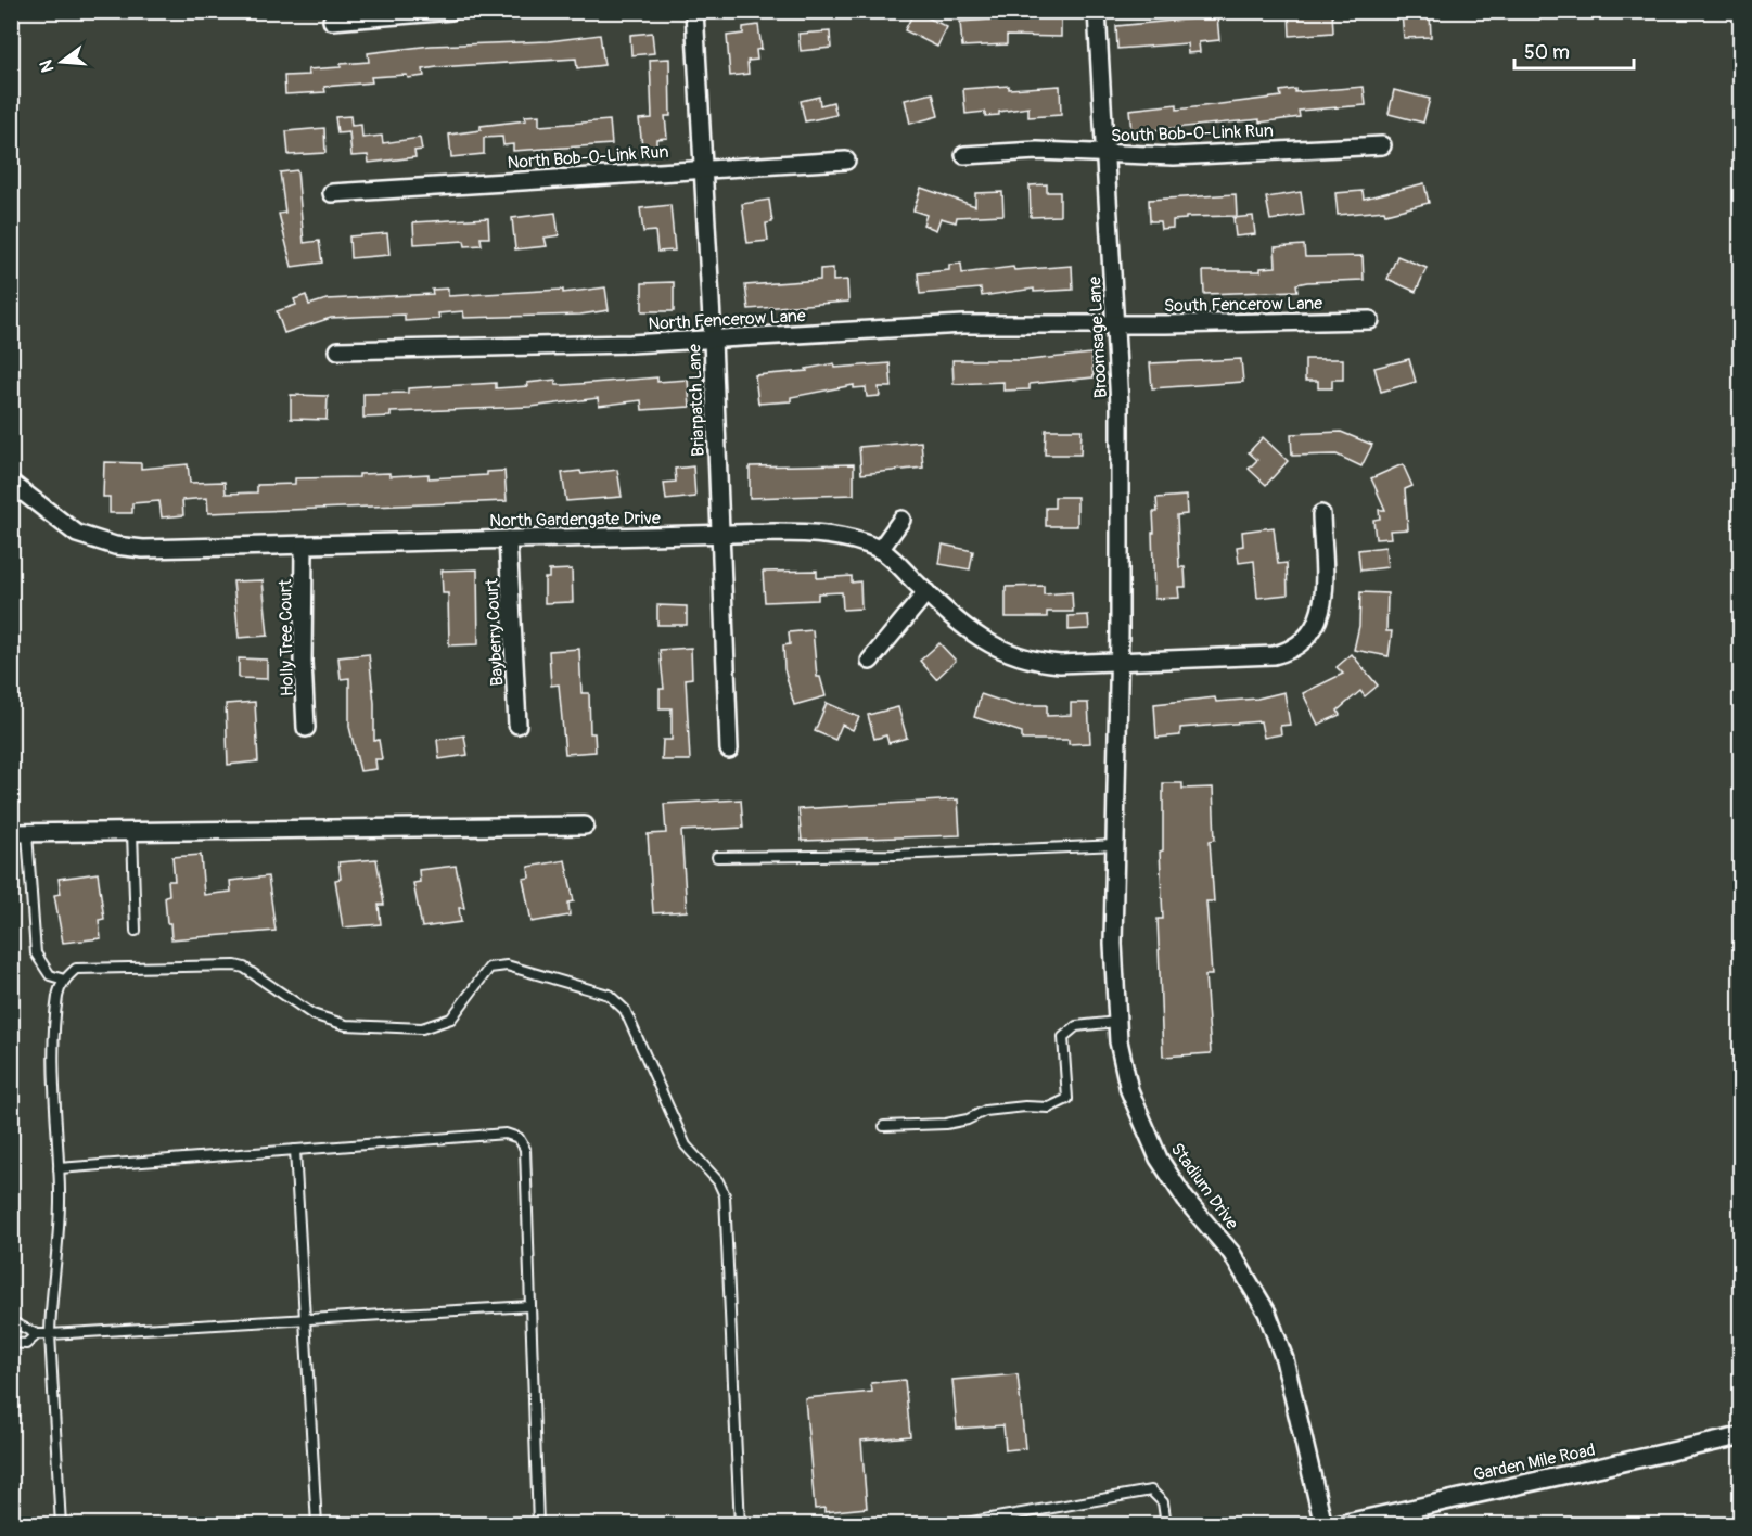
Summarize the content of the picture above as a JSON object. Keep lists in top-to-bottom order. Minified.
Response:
{"streets":{"street":["South Bob-O-Link Run","North Bob-O-Link Run","South Fencerow Lane","North Fencerow Lane","Broomsage Lane","Briarpatch Lane","North Gardengate Drive","Bayberry Court","Holly Tree Court","Stadium Drive","Garden Mile Road"]},"crossings":[["South Bob-O-Link Run","Broomsage Lane"],["North Bob-O-Link Run","Briarpatch Lane"],["South Fencerow Lane","North Fencerow Lane"],["South Fencerow Lane","Broomsage Lane"],["North Fencerow Lane","Broomsage Lane"],["North Fencerow Lane","Briarpatch Lane"],["Broomsage Lane","North Gardengate Drive"],["Broomsage Lane","Stadium Drive"],["Briarpatch Lane","North Gardengate Drive"],["North Gardengate Drive","Bayberry Court"],["North Gardengate Drive","Holly Tree Court"],["North Gardengate Drive","Stadium Drive"]],"scale_bar":"50 m","north":"left"}
